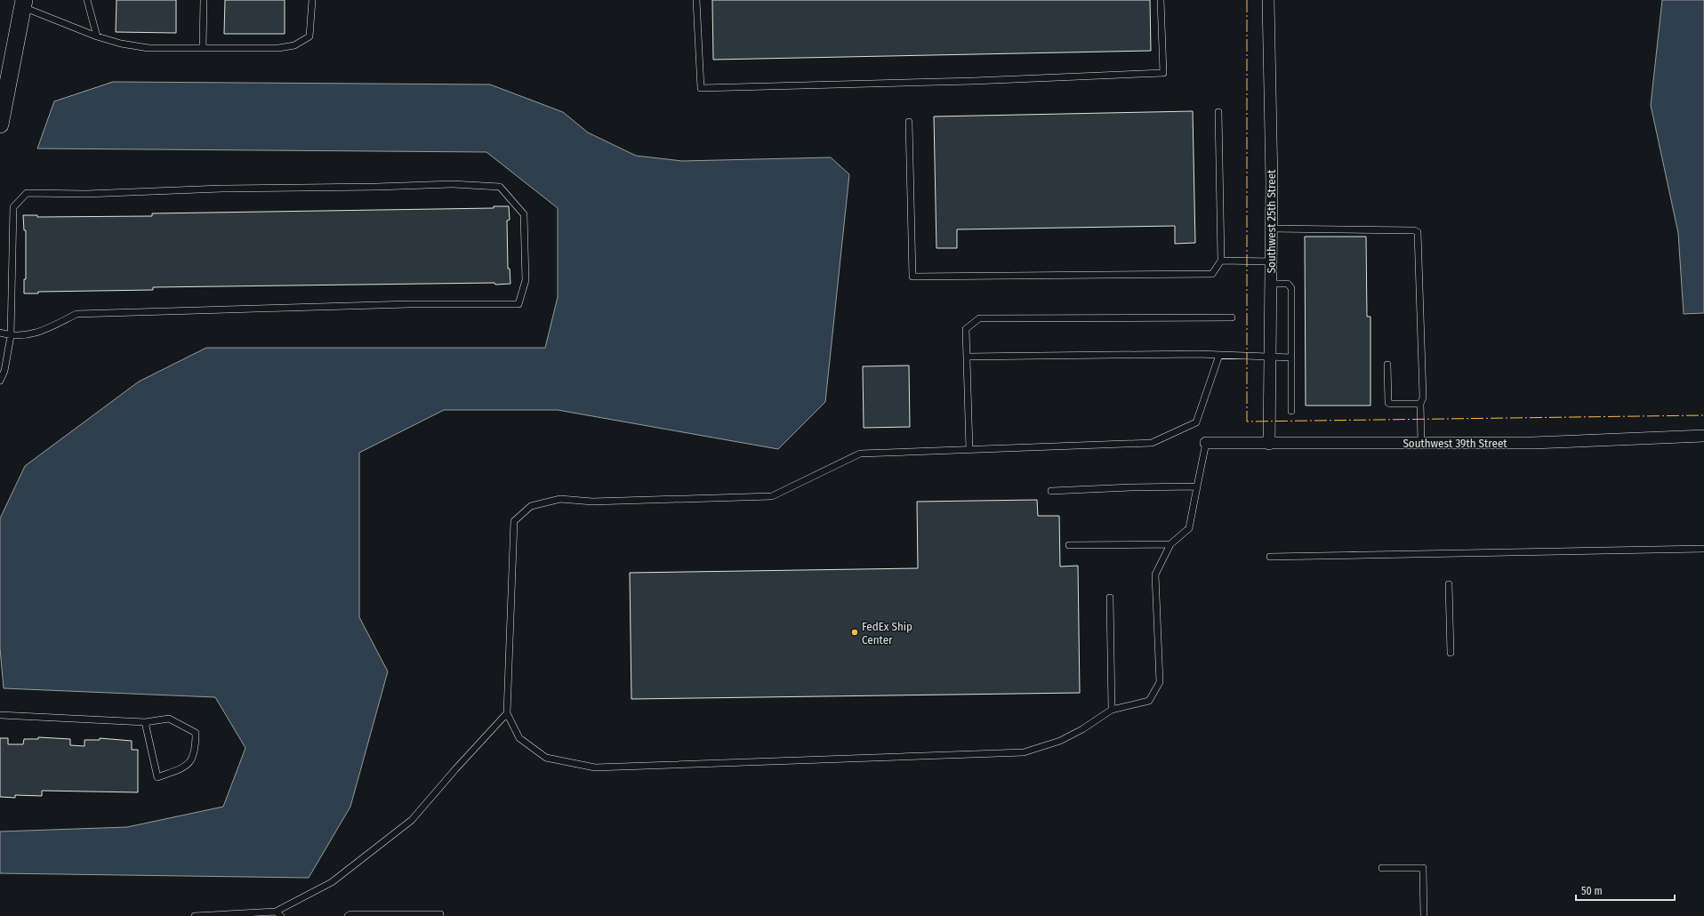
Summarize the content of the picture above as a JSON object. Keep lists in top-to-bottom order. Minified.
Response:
{"streets":{"street":["Southwest 25th Street","Southwest 39th Street"]},"crossings":[["Southwest 25th Street","Southwest 39th Street"]],"places":["FedEx Ship Center"],"scale_bar":"50 m"}
